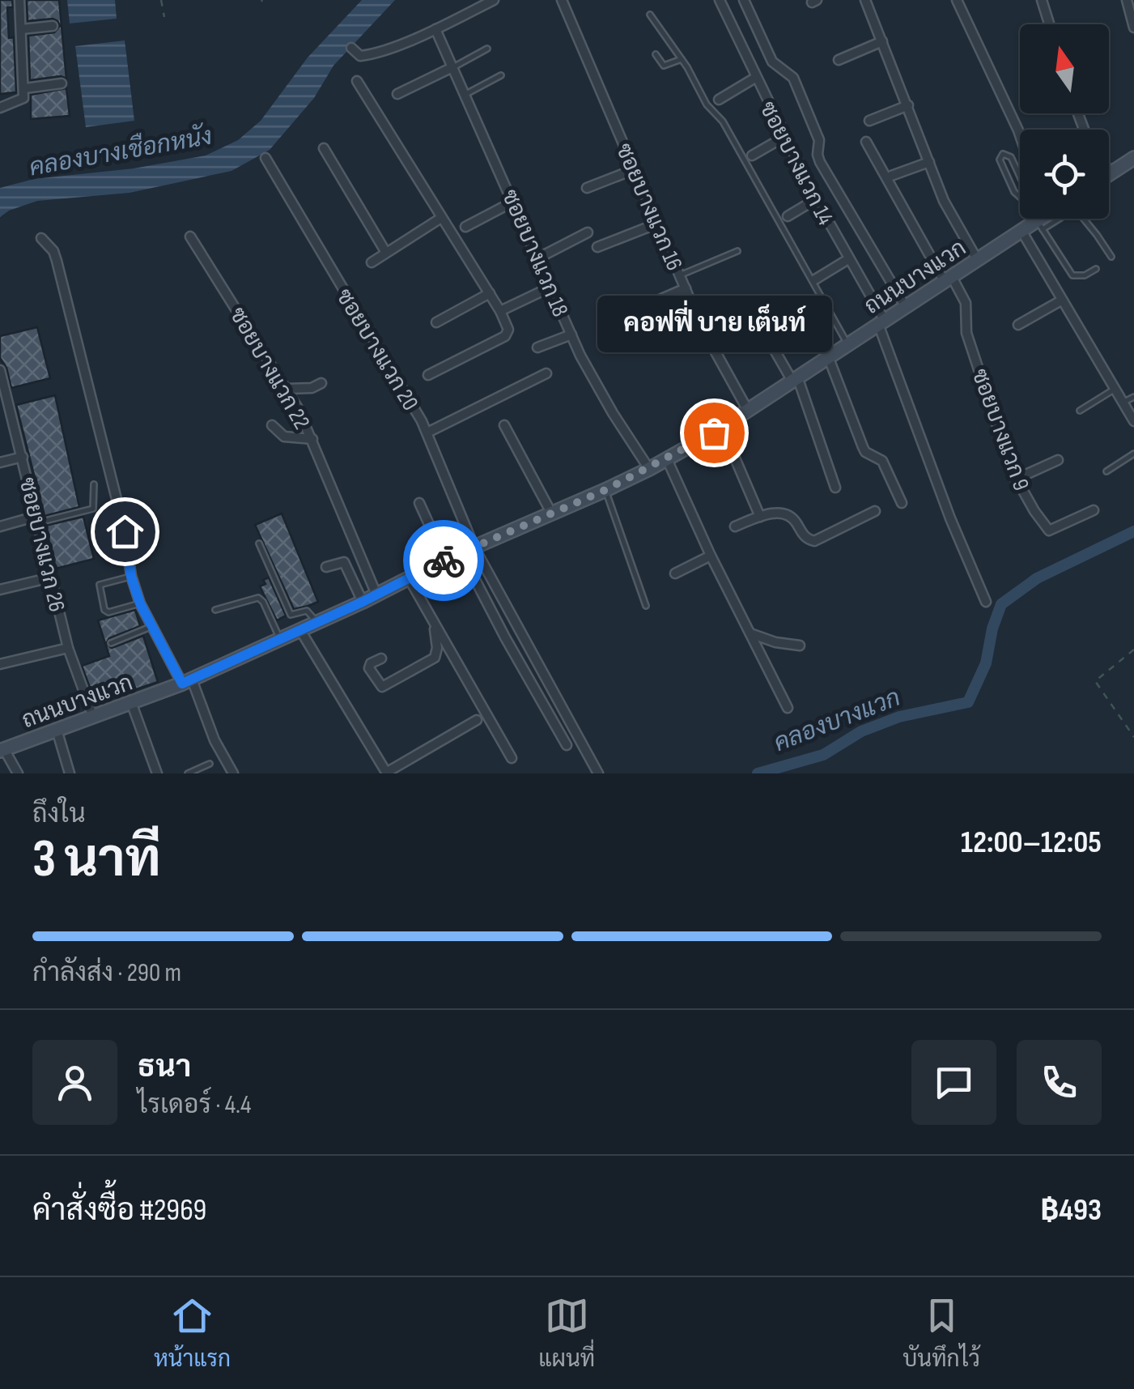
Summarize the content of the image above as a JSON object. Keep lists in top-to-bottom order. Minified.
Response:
{"streets":{"main road":["ถนนบางแวก"],"street":["ซอยบางแวก 14","ซอยบางแวก 16","ซอยบางแวก 18","ซอยบางแวก 20","ซอยบางแวก 22","ซอยบางแวก 9","ซอยบางแวก 26"]},"crossings":[["ซอยบางแวก 14","ถนนบางแวก"],["ซอยบางแวก 16","ถนนบางแวก"],["ซอยบางแวก 18","ถนนบางแวก"],["ถนนบางแวก","ซอยบางแวก 20"],["ถนนบางแวก","ซอยบางแวก 22"],["ถนนบางแวก","ซอยบางแวก 9"],["ถนนบางแวก","ซอยบางแวก 26"]],"water":["คลองบางเชือกหนัง","คลองบางแวก"],"places":["คอฟฟี่ บาย เต็นท์"],"north":"top","page":{"bubble":"คอฟฟี่ บาย เต็นท์","heading":["3 นาที","ถึงใน","12:00–12:05"],"panel":["ธนา","ไรเดอร์ · 4.4","คำสั่งซื้อ #2969","฿493"],"bar":"กำลังส่ง · 290 m","tabs":["หน้าแรก","แผนที่","บันทึกไว้"]}}
